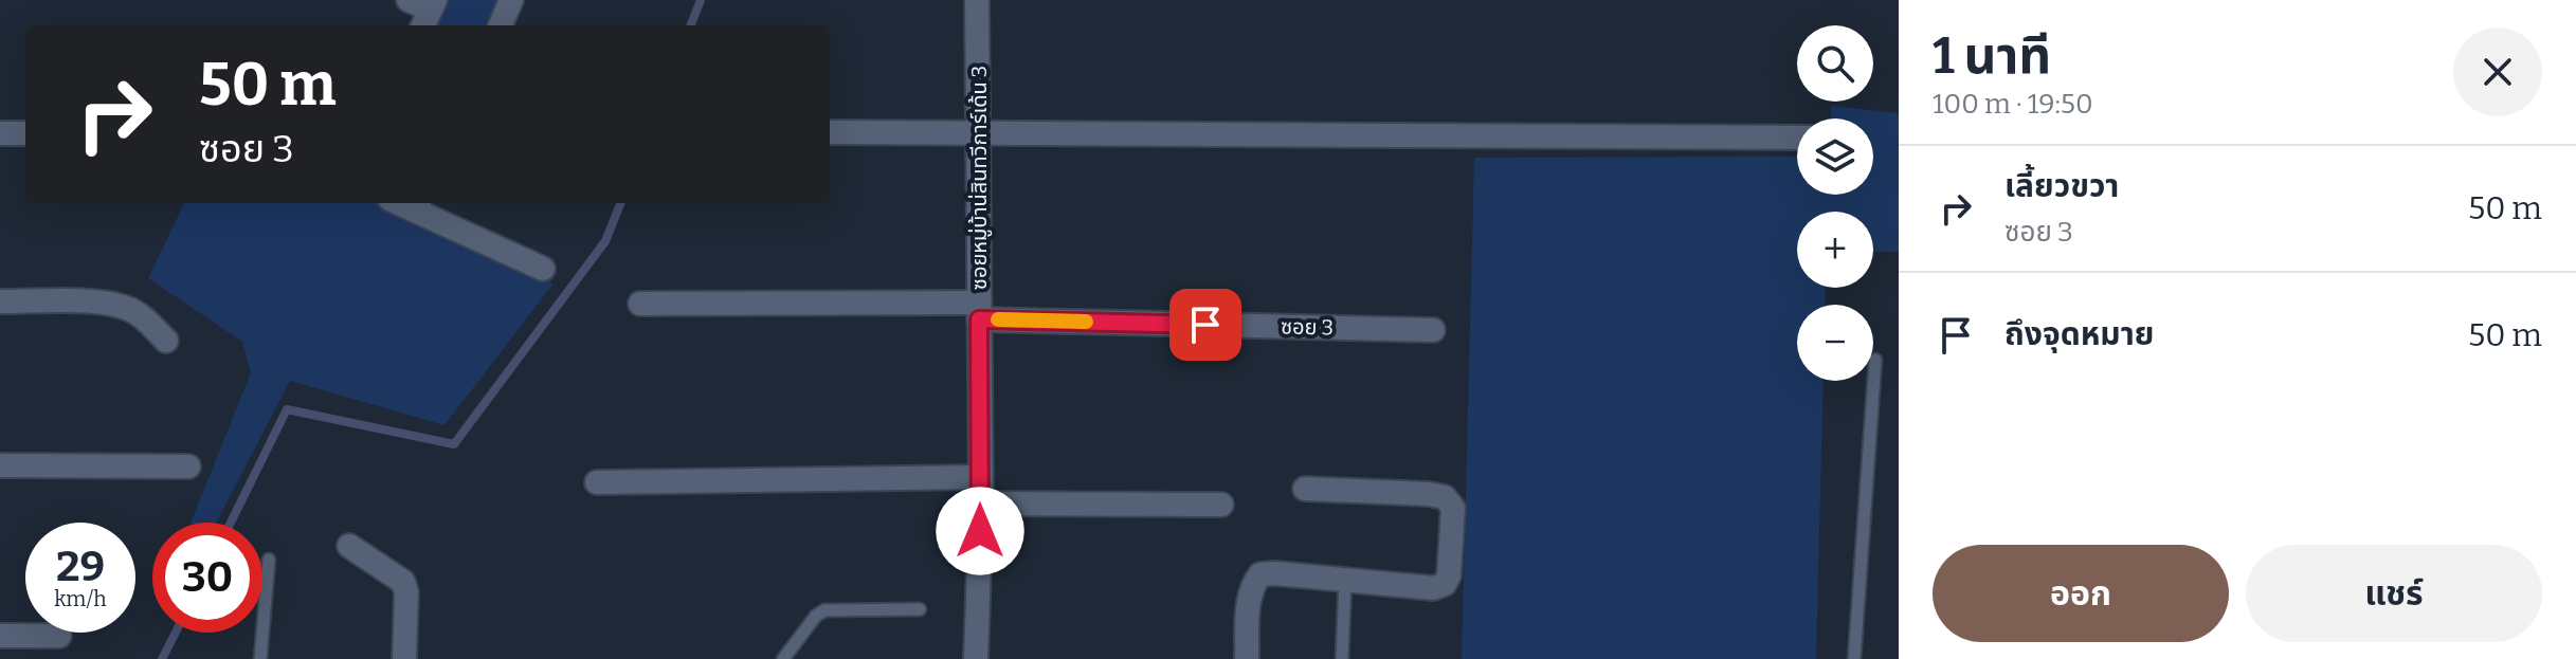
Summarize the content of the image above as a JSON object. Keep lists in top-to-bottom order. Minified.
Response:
{"streets":{"street":["ซอยหมู่บ้าน่สินทวีการ์เด้น 3","ซอย 3"]},"crossings":[["ซอยหมู่บ้าน่สินทวีการ์เด้น 3","ซอย 3"]],"page":{"heading":["1 นาที","100 m · 19:50"],"map_buttons":["+","−"],"turn":["50 m","ซอย 3"],"list":[{"name":"เลี้ยวขวา","note":"ซอย 3","value":"50 m"},{"name":"ถึงจุดหมาย","value":"50 m"}],"speed":"29 km/h","limit":"30","buttons":["ออก","แชร์"]}}
